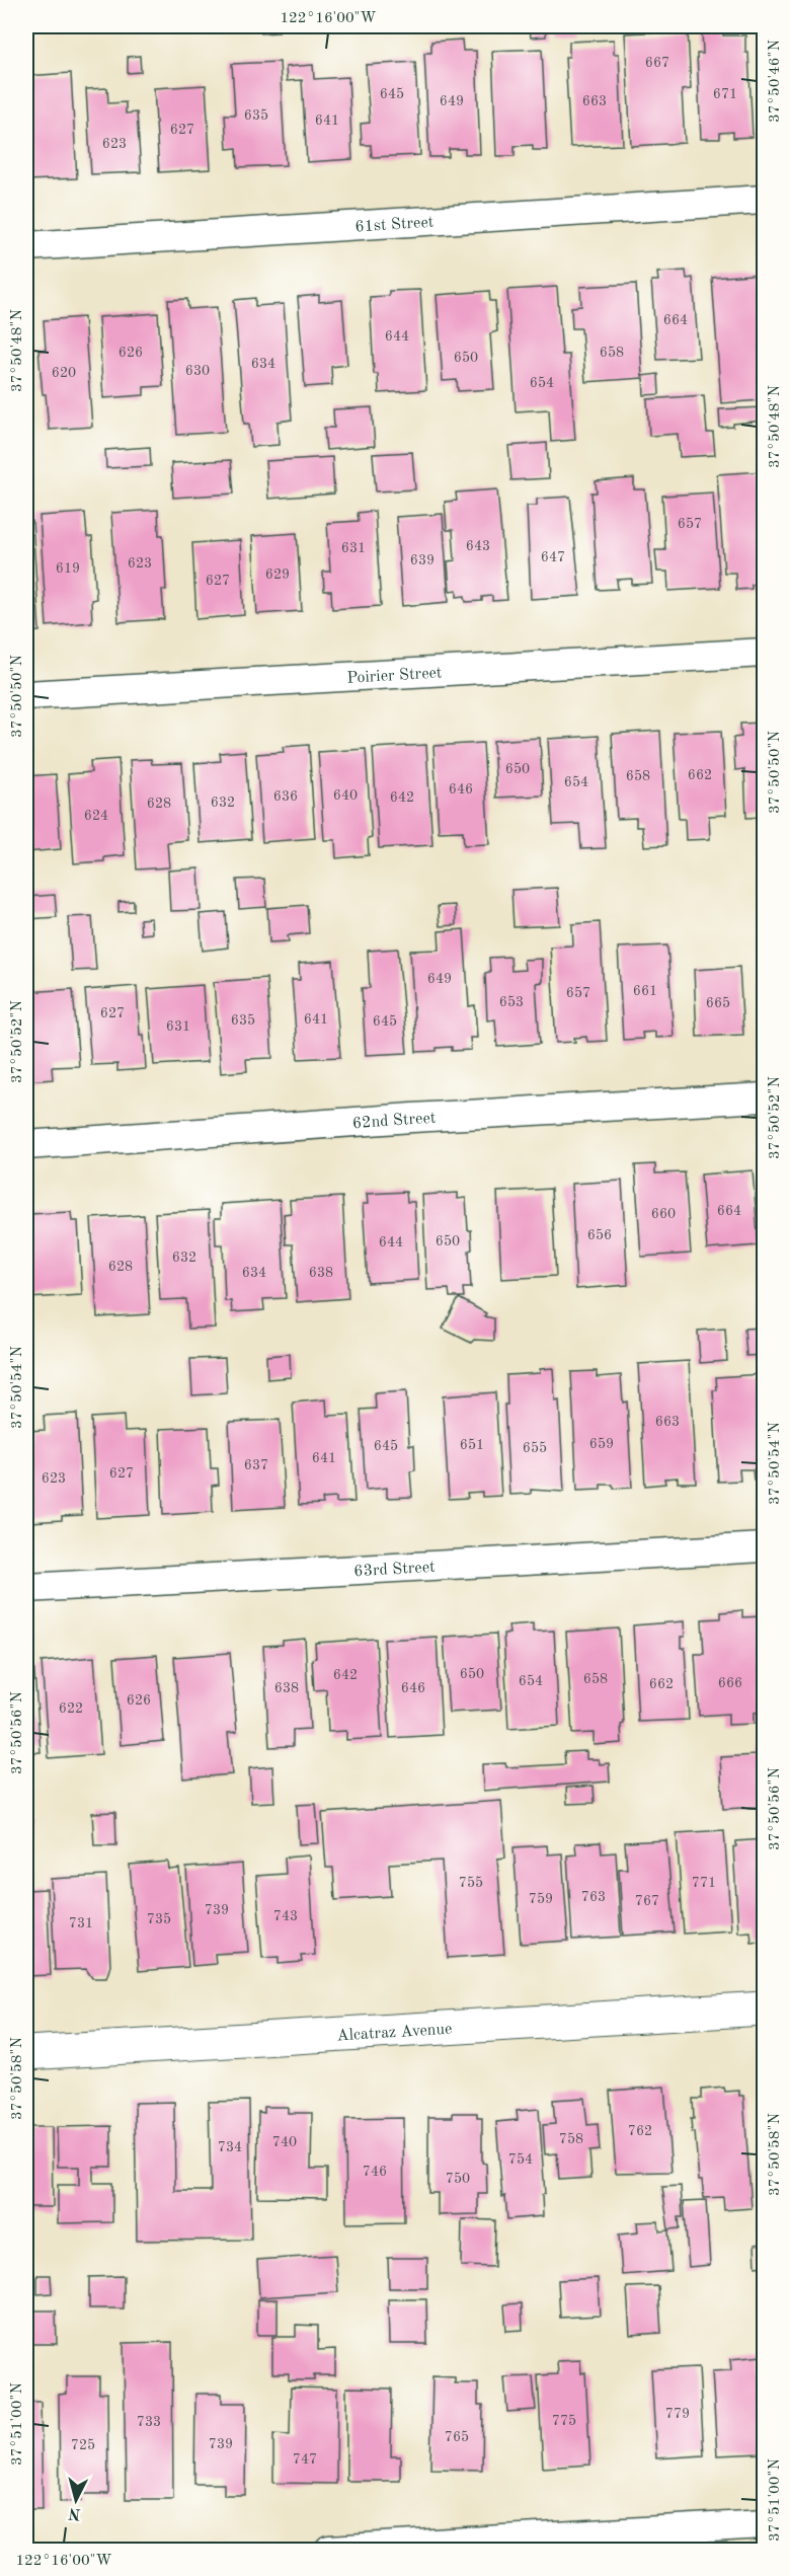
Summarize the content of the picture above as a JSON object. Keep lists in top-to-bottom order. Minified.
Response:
{"streets":{"street":["61st Street","Poirier Street","62nd Street","63rd Street","Alcatraz Avenue"]},"house_numbers":["667","645","671","649","663","635","641","627","623","664","644","626","658","650","634","630","620","654","657","643","631","647","639","623","619","629","627","650","662","658","654","646","640","636","642","632","628","624","649","661","657","653","665","627","641","635","645","631","664","660","656","650","644","632","628","634","638","663","659","651","645","655","641","637","627","623","650","642","658","654","666","662","638","646","626","622","755","771","763","759","767","739","743","735","731","762","758","740","734","754","746","750","779","775","733","765","739","725","747"],"north":"bottom","coordinates":["122°16'00\"W","37°50'46\"N","37°50'48\"N","37°50'50\"N","37°50'52\"N","37°50'54\"N","37°50'56\"N","37°50'58\"N","37°51'00\"N"]}
